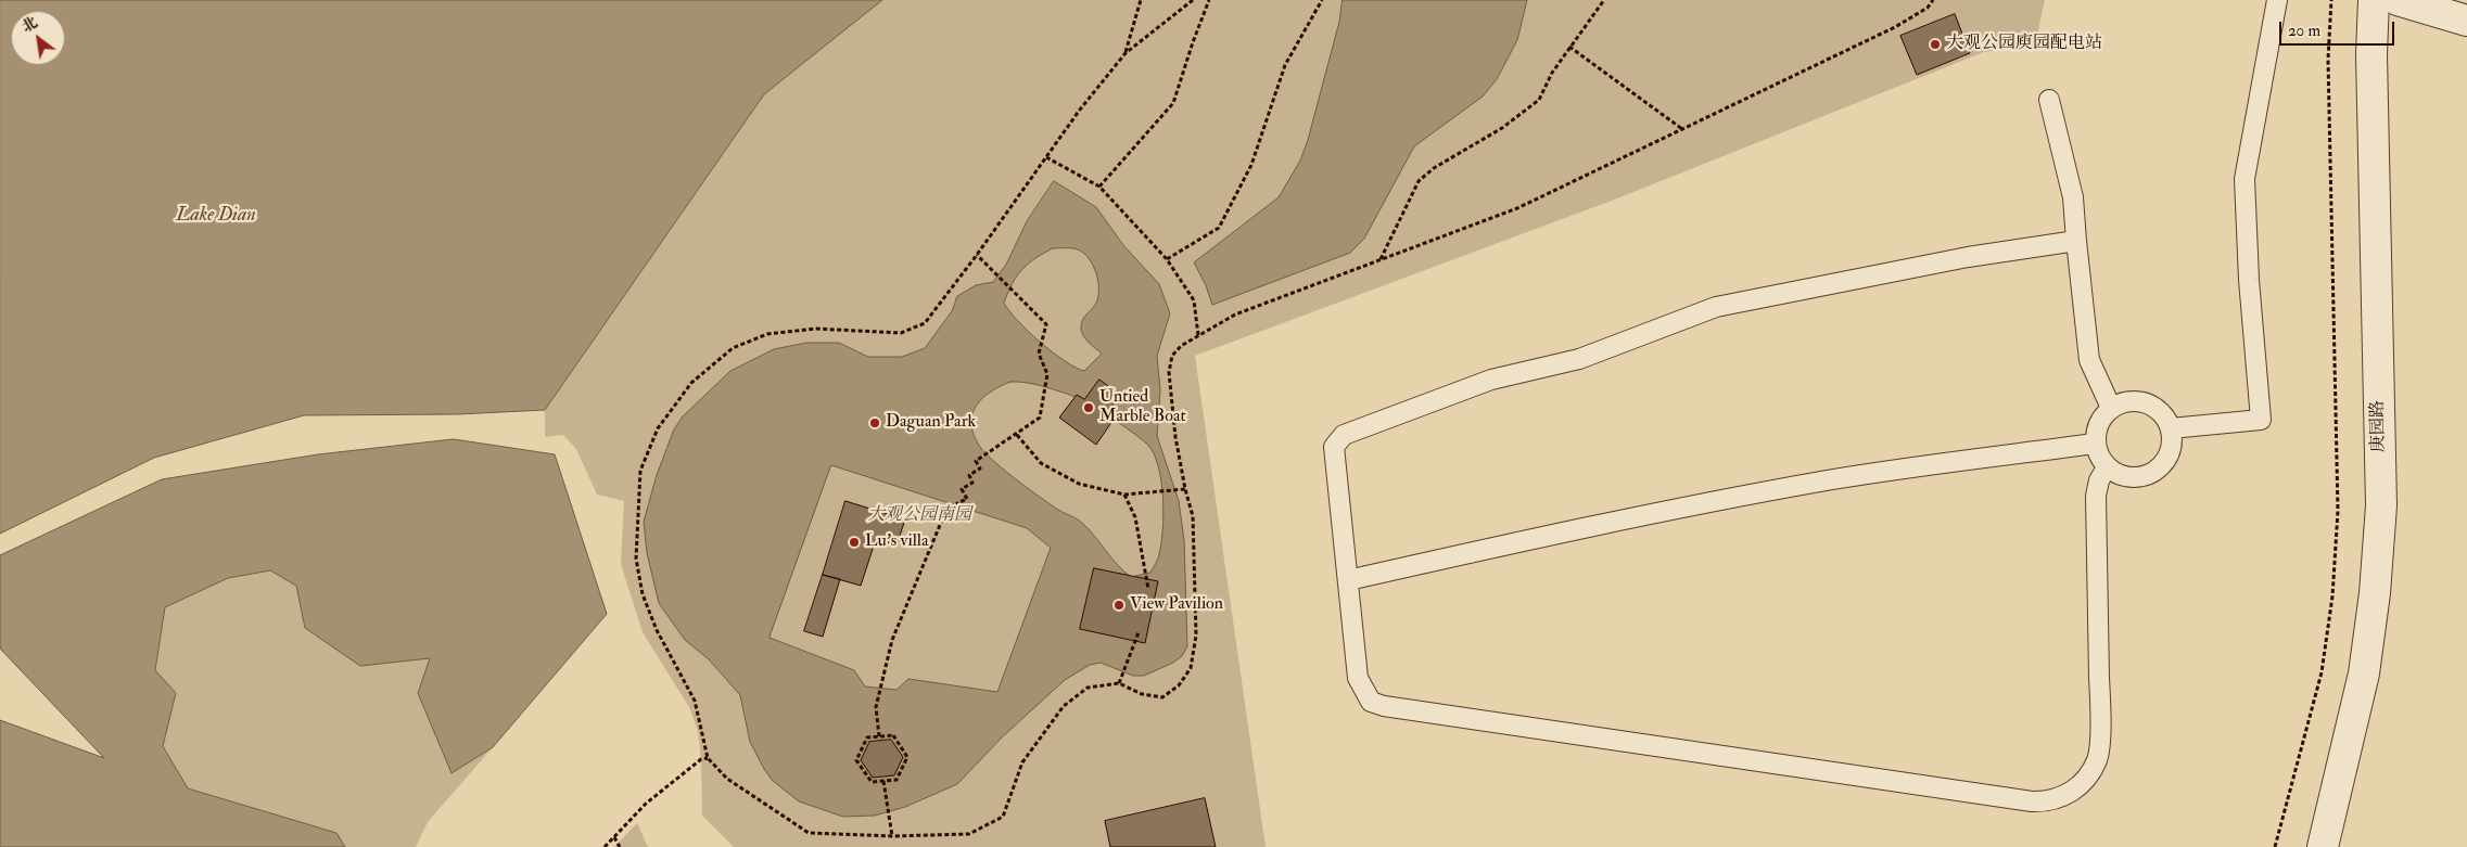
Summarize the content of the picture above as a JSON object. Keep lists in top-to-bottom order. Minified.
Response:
{"streets":{"street":["庚园路"]},"water":["Lake Dian"],"parks":["大观公园南园"],"places":["大观公园庾园配电站","Untied Marble Boat","Daguan Park","Lu's villa","View Pavilion"],"scale_bar":"20 m","north":"top left"}
